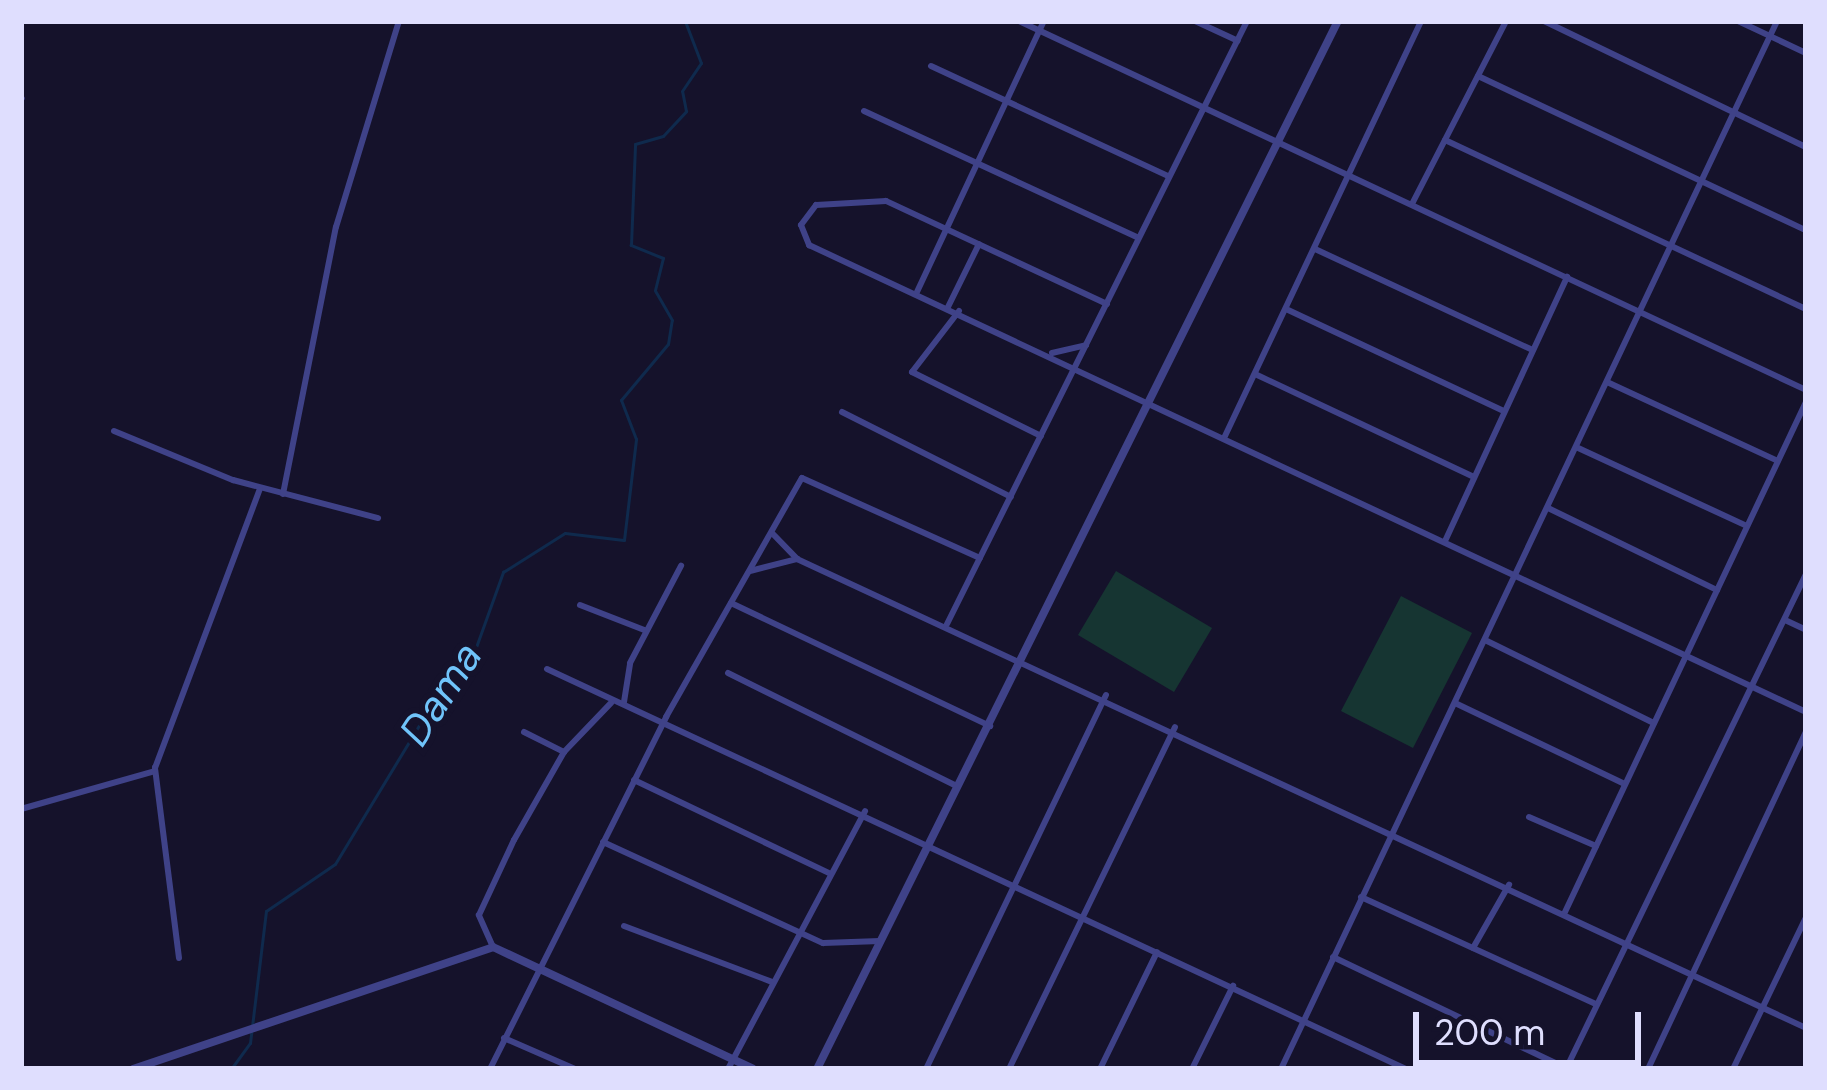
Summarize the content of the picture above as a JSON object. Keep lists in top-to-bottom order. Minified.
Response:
{"water":["Dama"],"scale_bar":"200 m"}
